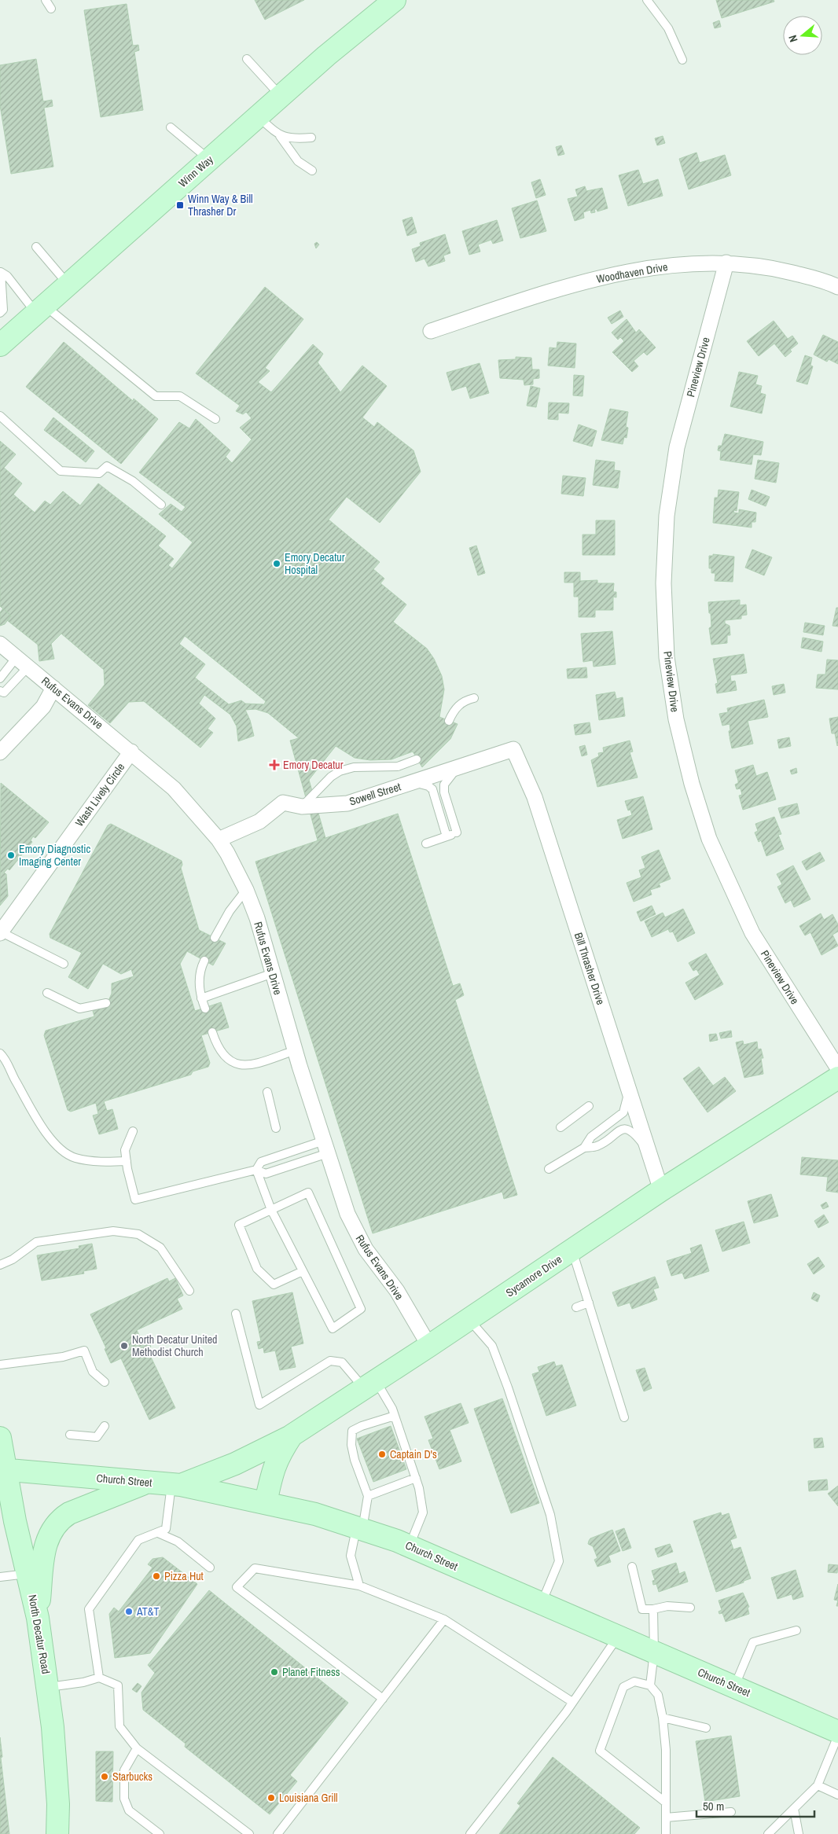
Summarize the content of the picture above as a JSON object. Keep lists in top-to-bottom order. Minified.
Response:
{"streets":{"main road":["Winn Way","Sycamore Drive","Church Street","North Decatur Road"],"street":["Woodhaven Drive","Pineview Drive","Rufus Evans Drive","Sowell Street","Wash Lively Circle","Bill Thrasher Drive"]},"crossings":[["Woodhaven Drive","Pineview Drive"],["Rufus Evans Drive","Sowell Street"],["Rufus Evans Drive","Wash Lively Circle"],["Rufus Evans Drive","Sycamore Drive"],["Sowell Street","Bill Thrasher Drive"],["Bill Thrasher Drive","Sycamore Drive"],["Sycamore Drive","Church Street"],["Church Street","North Decatur Road"]],"places":{"transit":["Winn Way & Bill Thrasher Dr"],"other":["Emory Decatur Hospital","Emory Diagnostic Imaging Center","North Decatur United Methodist Church","Captain D's","Pizza Hut","AT&T","Planet Fitness","Starbucks","Louisiana Grill"],"health":["Emory Decatur"]},"scale_bar":"50 m","north":"left"}
